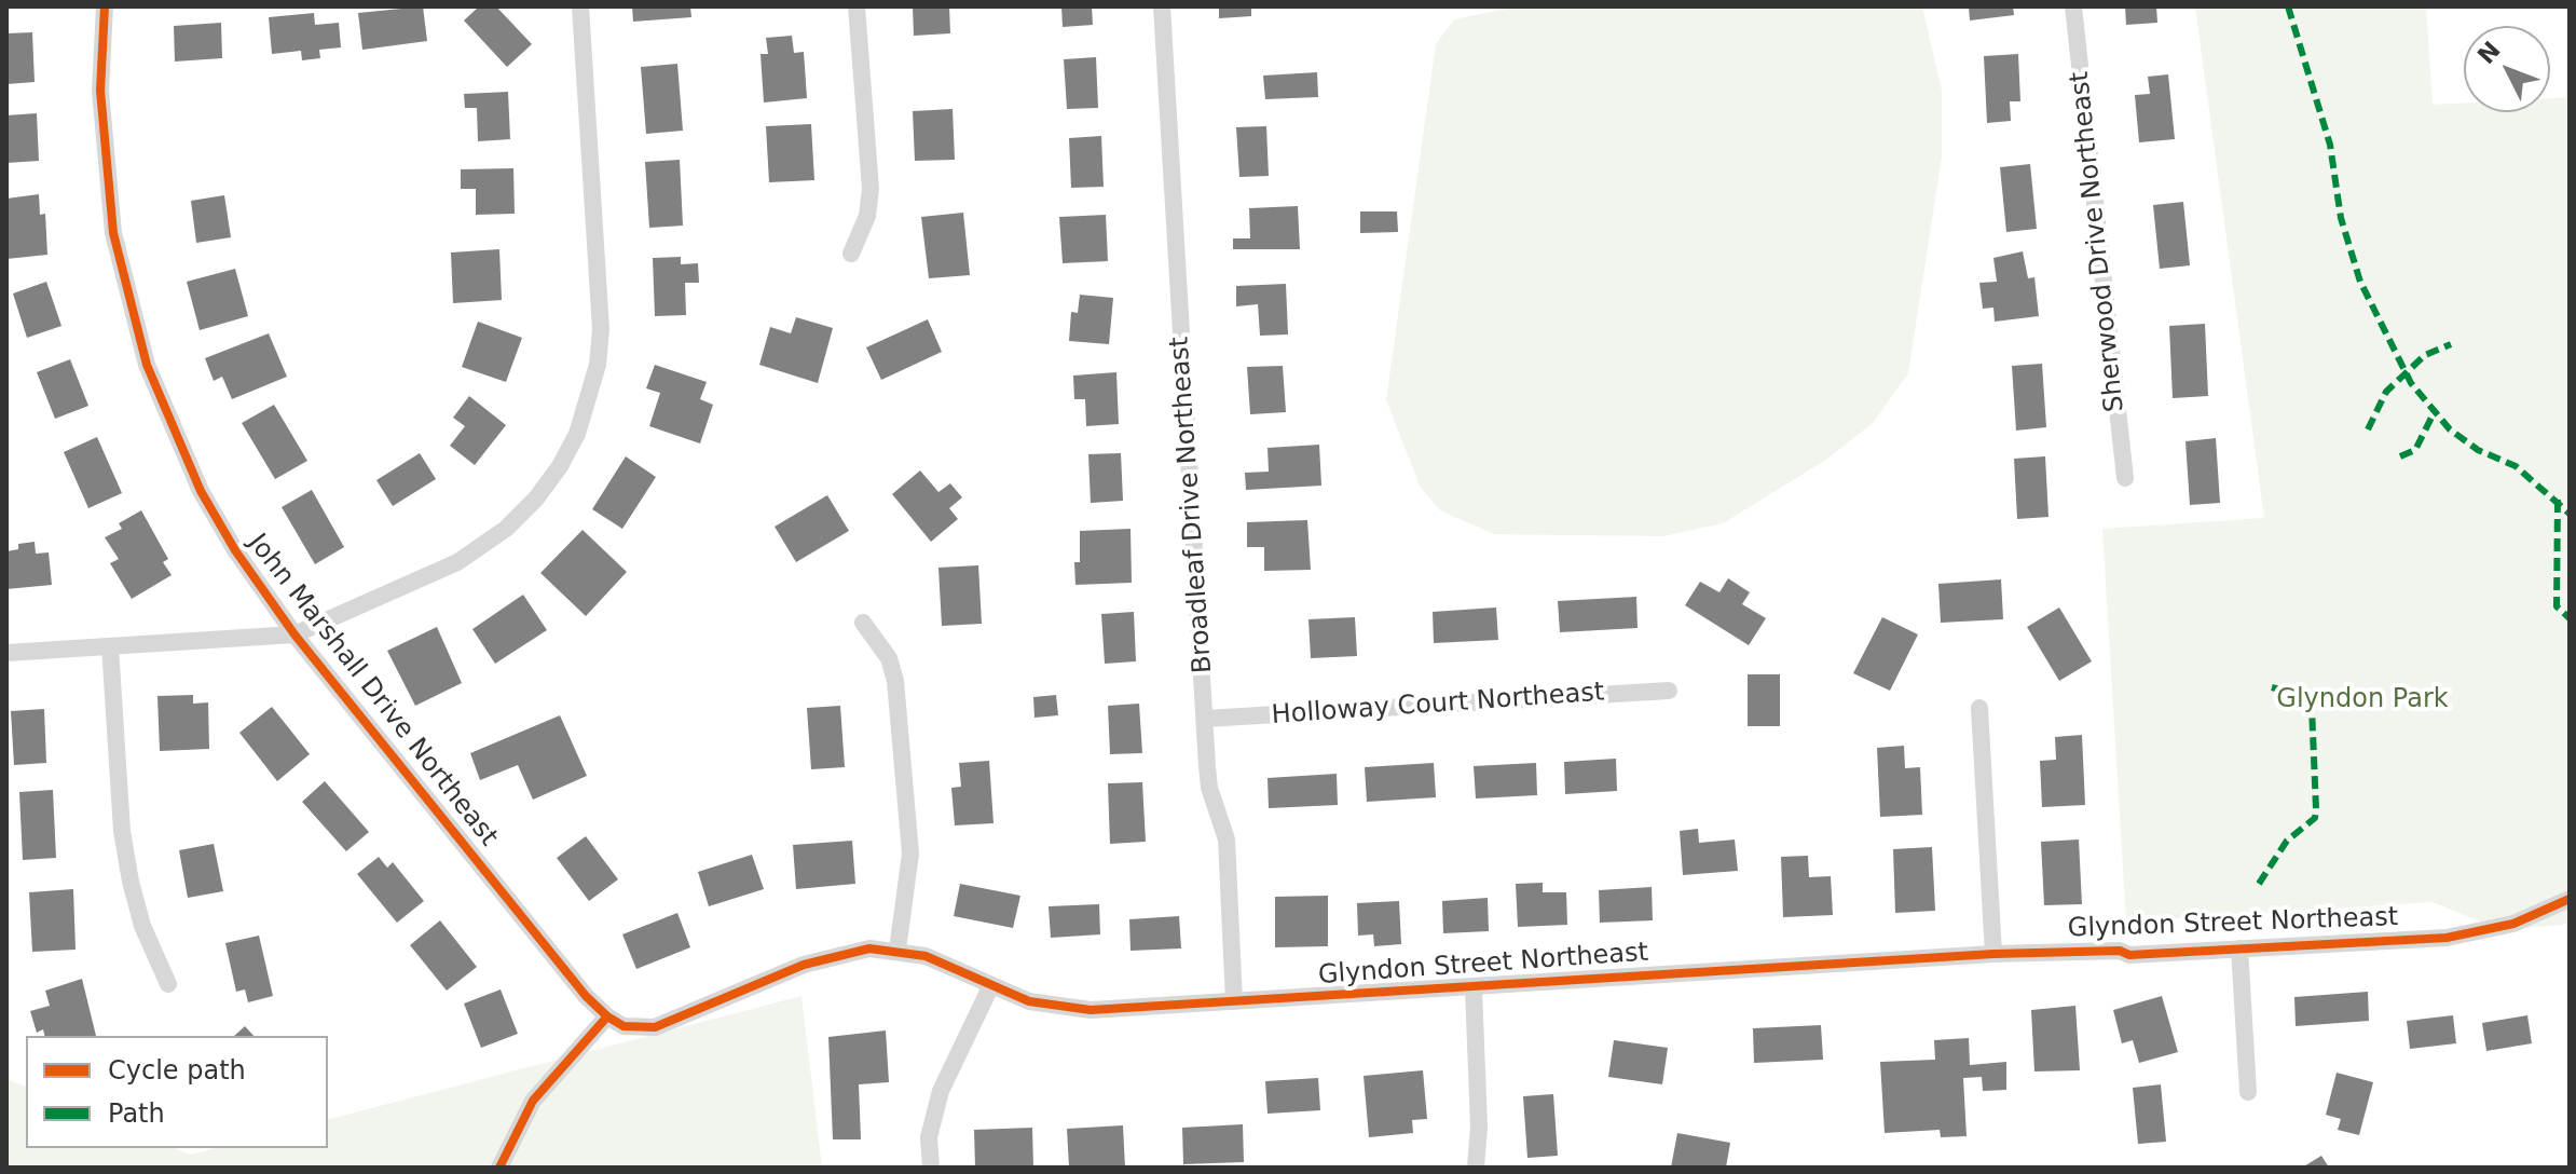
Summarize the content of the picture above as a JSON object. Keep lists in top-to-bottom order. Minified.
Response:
{"streets":{"street":["Sherwood Drive Northeast","Broadleaf Drive Northeast","John Marshall Drive Northeast","Holloway Court Northeast","Glyndon Street Northeast"]},"crossings":[["Broadleaf Drive Northeast","Holloway Court Northeast"],["Broadleaf Drive Northeast","Glyndon Street Northeast"],["John Marshall Drive Northeast","Glyndon Street Northeast"]],"parks":["Glyndon Park"],"legend":["Cycle path","Path"],"north":"top left"}
